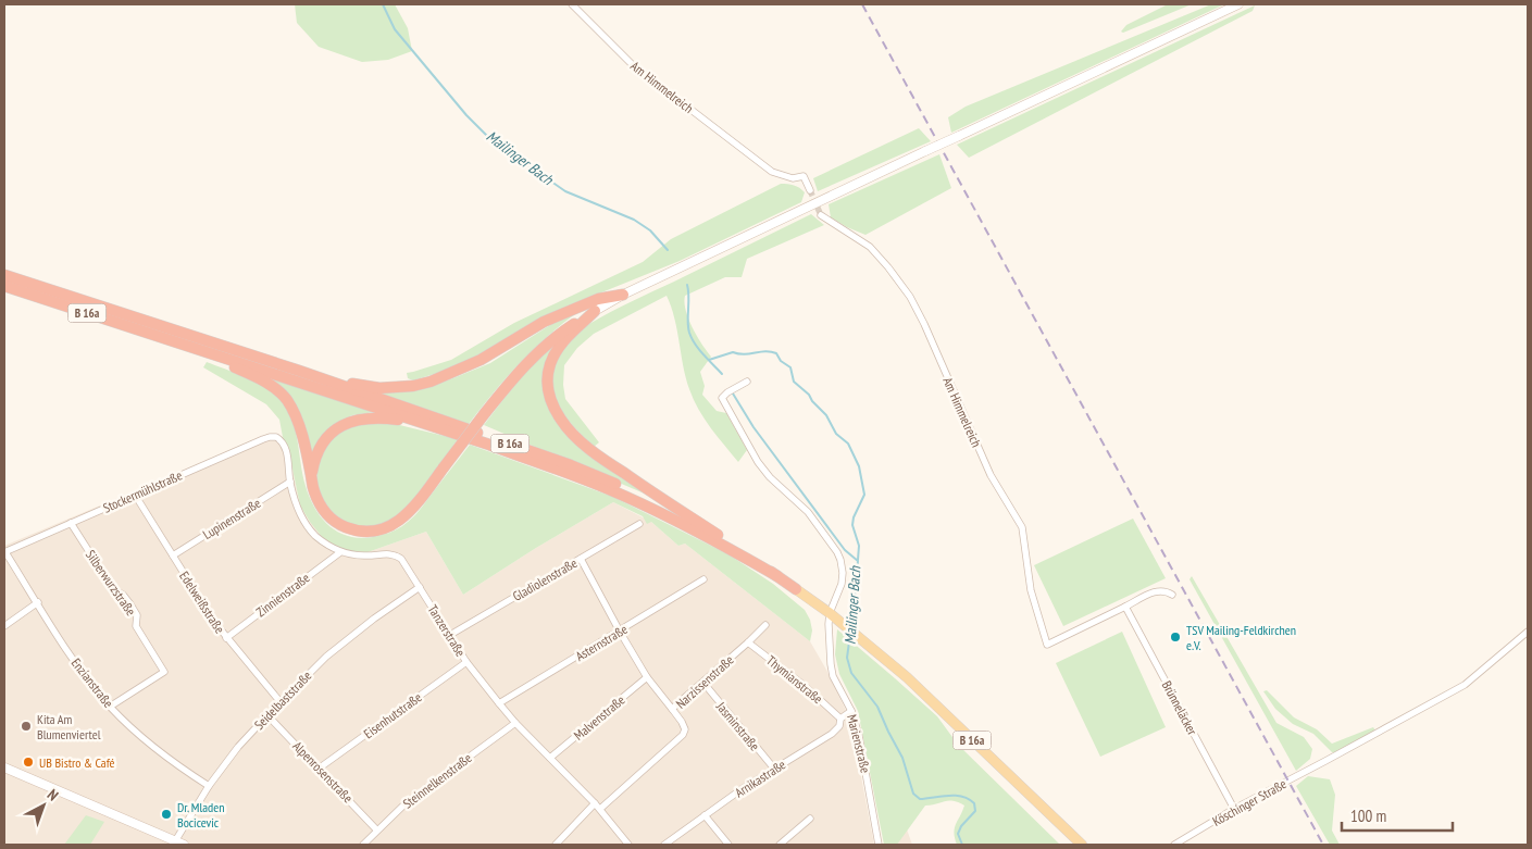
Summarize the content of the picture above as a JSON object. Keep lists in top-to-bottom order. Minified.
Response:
{"streets":{"highway":["B 16a"],"street":["Am Himmelreich","Stockermühlstraße","Lupinenstraße","Gladiolenstraße","Silberwurzstraße","Zinnienstraße","Edelweißstraße","Tanzerstraße","Asternstraße","Thymianstraße","Narzissenstraße","Enzianstraße","Seidelbaststraße","Brünneläcker","Eisenhutstraße","Malvenstraße","Jasminstraße","Marienstraße","Alpenrosenstraße","Arnikastraße","Steinnelkenstraße","Köschinger Straße"]},"crossings":[["Am Himmelreich","Brünneläcker"],["B 16a","Marienstraße"],["Stockermühlstraße","Silberwurzstraße"],["Stockermühlstraße","Edelweißstraße"],["Stockermühlstraße","Tanzerstraße"],["Stockermühlstraße","Enzianstraße"],["Lupinenstraße","Edelweißstraße"],["Lupinenstraße","Tanzerstraße"],["Gladiolenstraße","Tanzerstraße"],["Silberwurzstraße","Enzianstraße"],["Zinnienstraße","Edelweißstraße"],["Zinnienstraße","Tanzerstraße"],["Edelweißstraße","Seidelbaststraße"],["Tanzerstraße","Asternstraße"],["Tanzerstraße","Narzissenstraße"],["Tanzerstraße","Seidelbaststraße"],["Tanzerstraße","Eisenhutstraße"],["Tanzerstraße","Malvenstraße"],["Tanzerstraße","Steinnelkenstraße"],["Thymianstraße","Narzissenstraße"],["Thymianstraße","Arnikastraße"],["Narzissenstraße","Jasminstraße"],["Enzianstraße","Seidelbaststraße"],["Seidelbaststraße","Alpenrosenstraße"],["Brünneläcker","Köschinger Straße"],["Eisenhutstraße","Alpenrosenstraße"],["Jasminstraße","Arnikastraße"],["Marienstraße","Arnikastraße"],["Alpenrosenstraße","Steinnelkenstraße"]],"water":["Mailinger Bach"],"places":["TSV Mailing-Feldkirchen e.V.","Kita Am Blumenviertel","UB Bistro & Café","Dr. Mladen Bocicevic"],"scale_bar":"100 m","north":"top right"}
